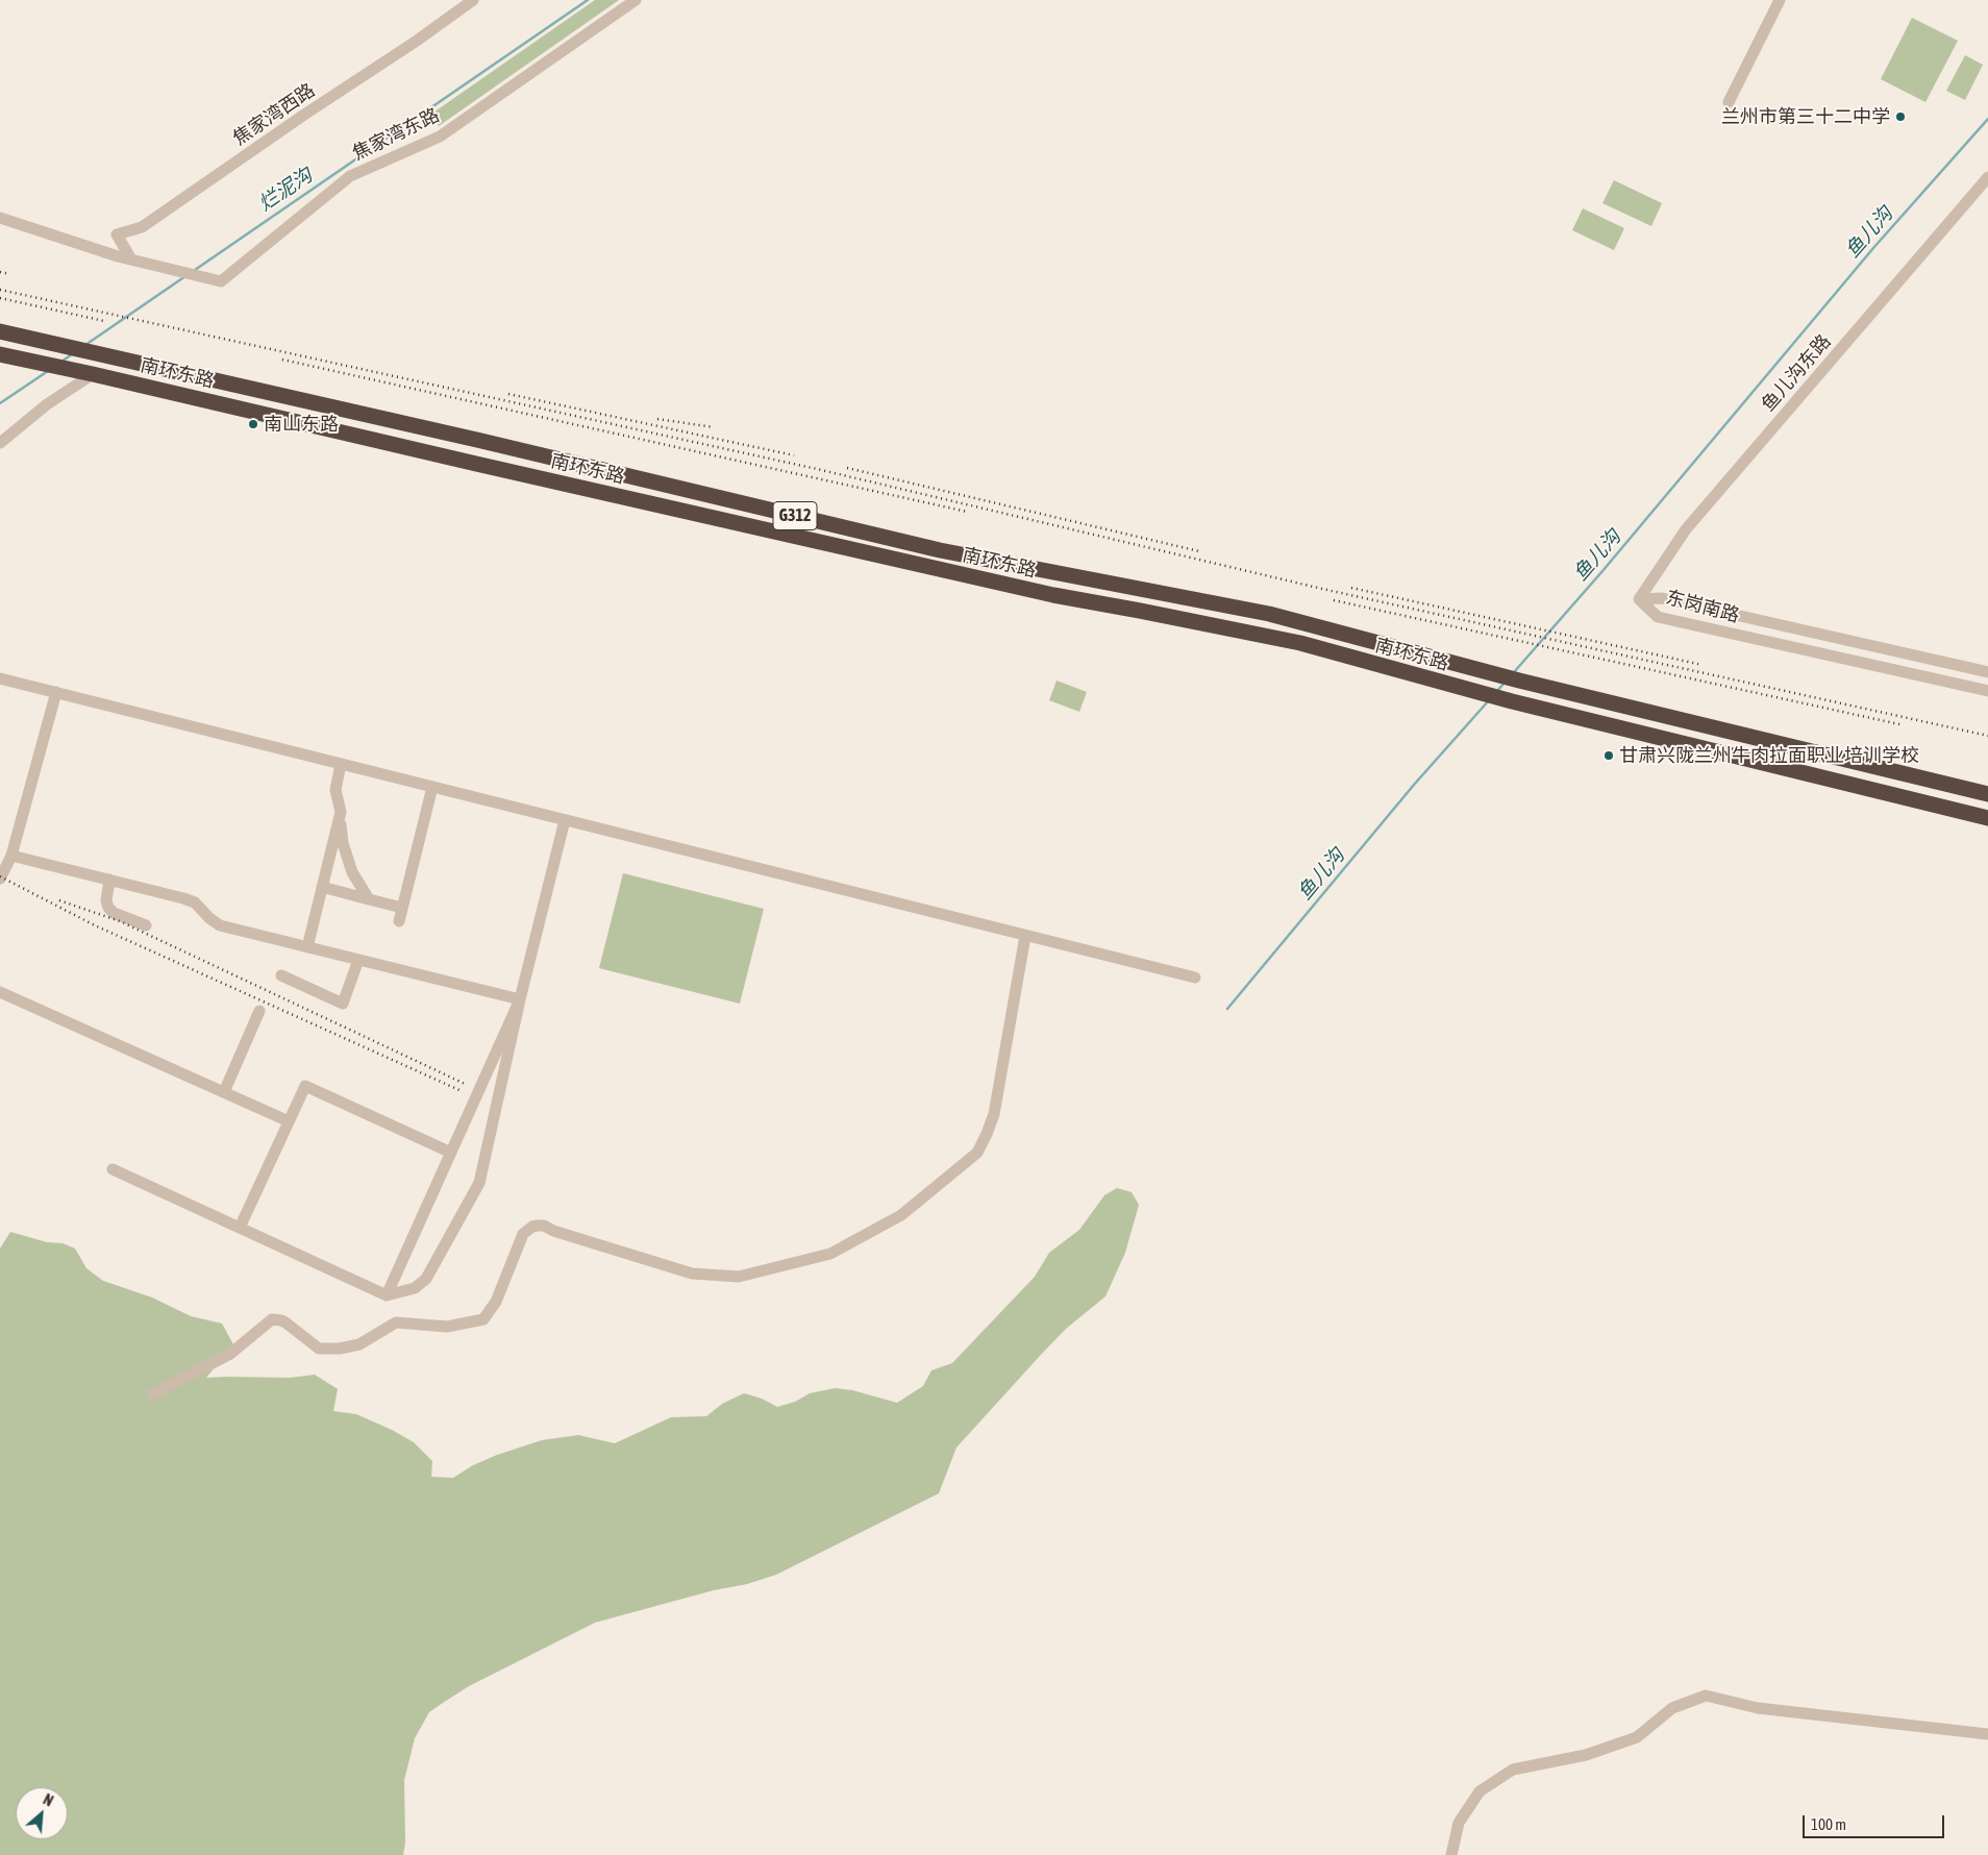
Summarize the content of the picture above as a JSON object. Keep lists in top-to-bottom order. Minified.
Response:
{"streets":{"highway":["南环东路","G312"],"street":["焦家湾西路","焦家湾东路","鱼儿沟东路","东岗南路"]},"crossings":[["焦家湾西路","焦家湾东路"],["鱼儿沟东路","东岗南路"]],"water":["烂泥沟","鱼儿沟"],"places":["兰州市第三十二中学","南山东路","甘肃兴陇兰州牛肉拉面职业培训学校"],"scale_bar":"100 m","north":"top right"}
